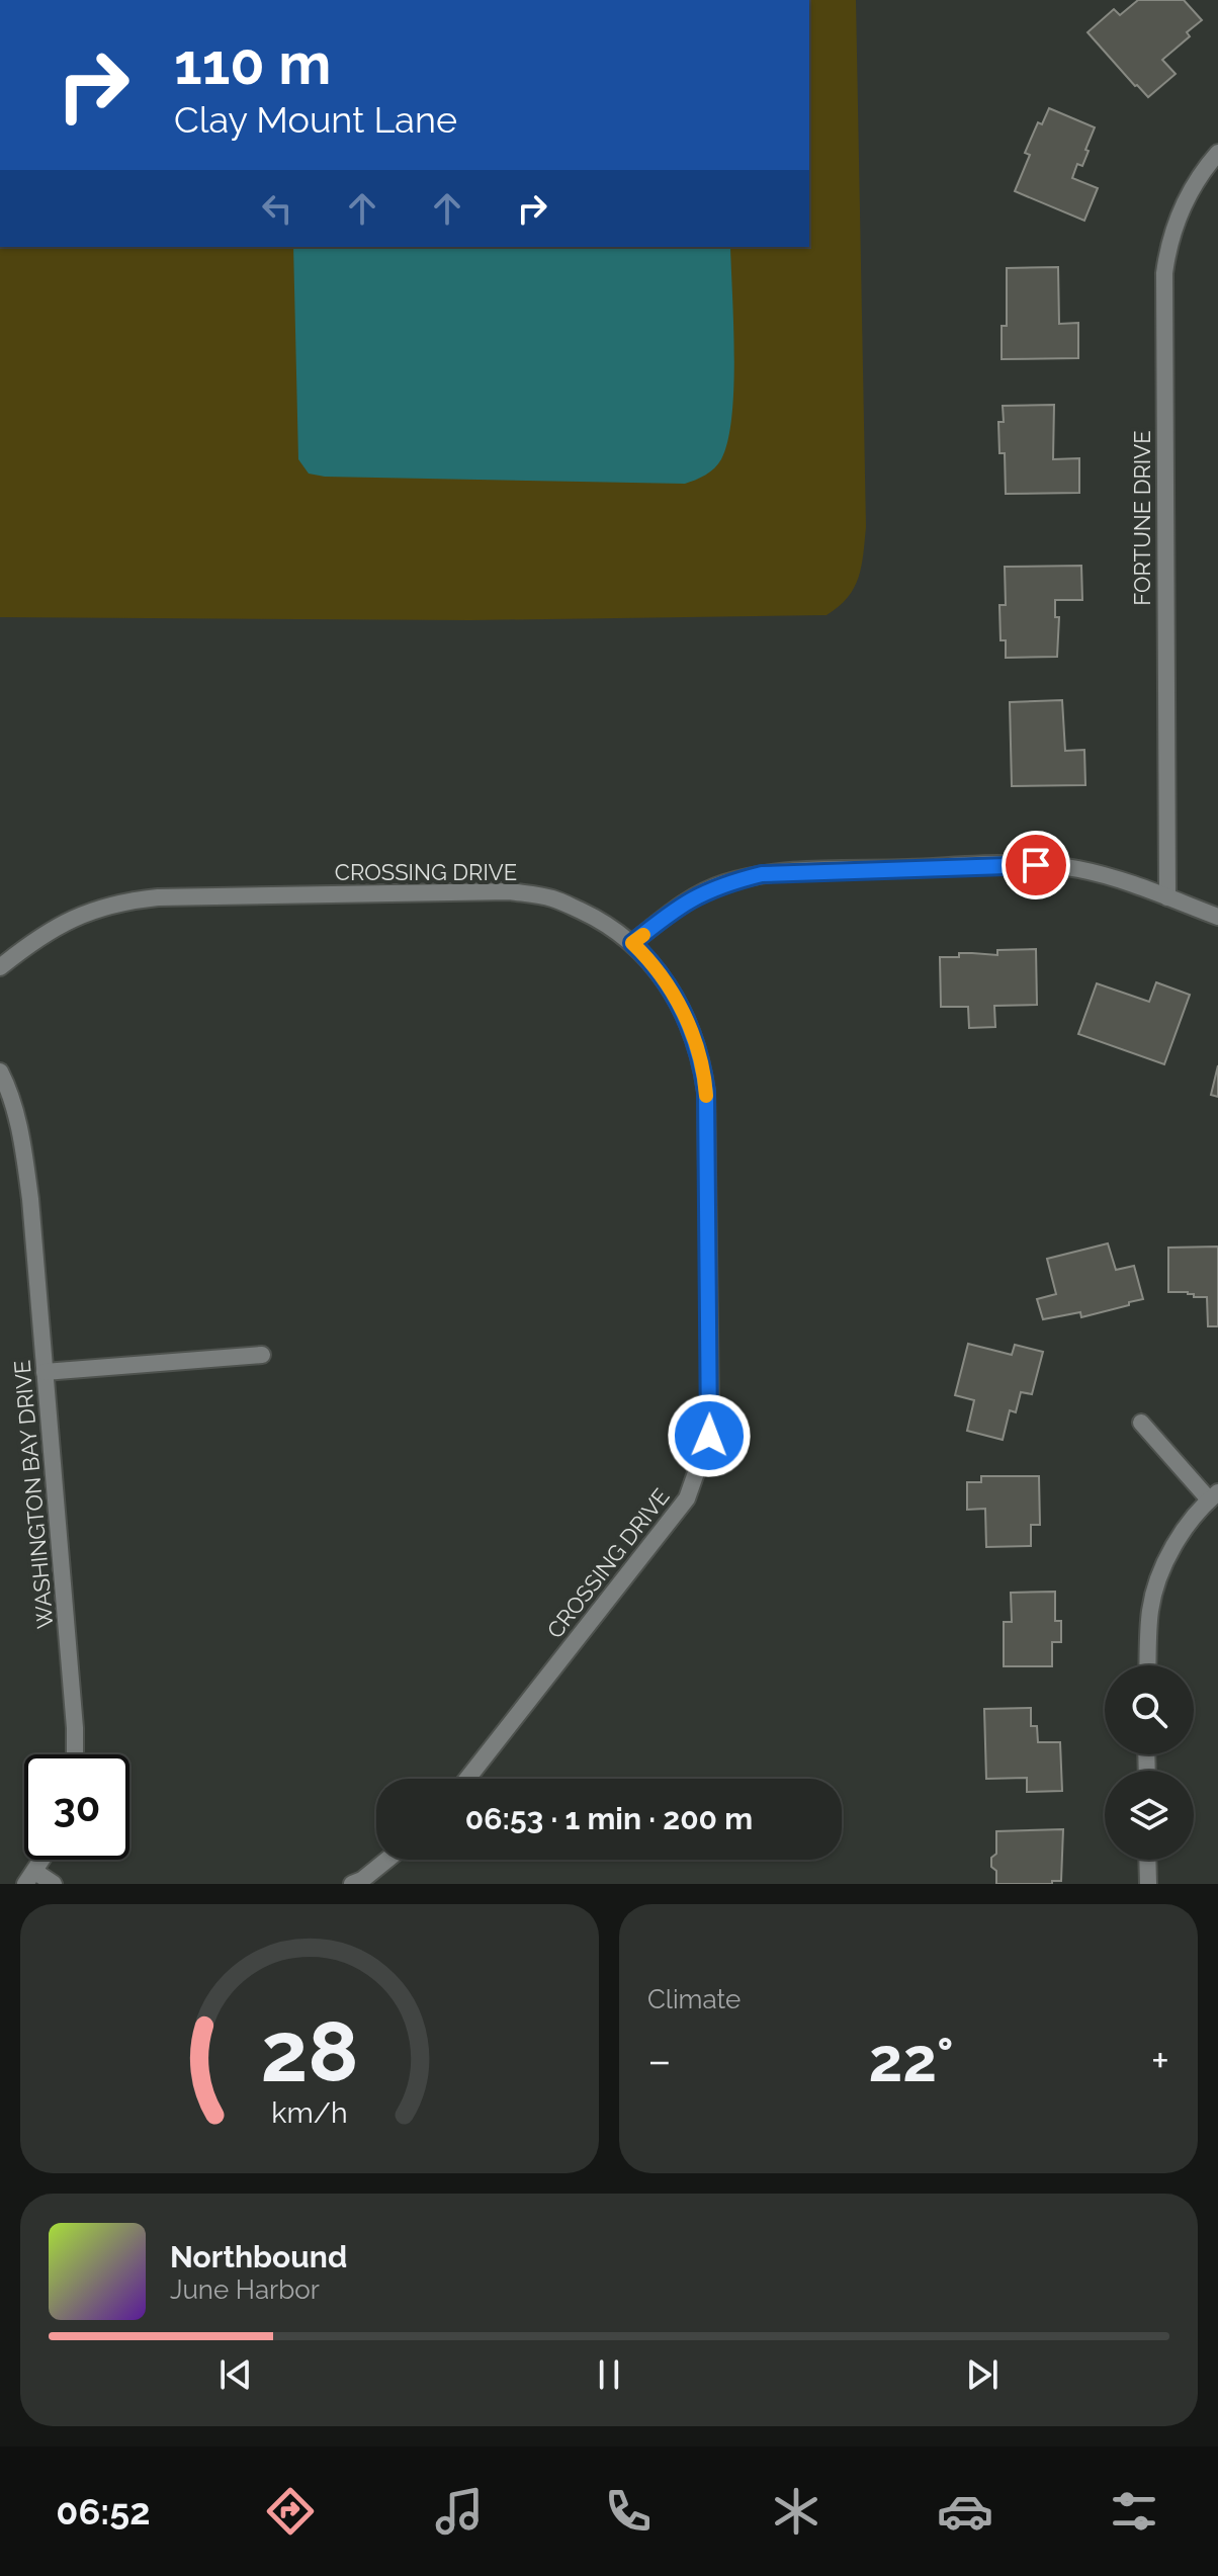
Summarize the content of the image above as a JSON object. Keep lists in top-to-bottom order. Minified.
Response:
{"streets":{"street":["FORTUNE DRIVE","CROSSING DRIVE","WASHINGTON BAY DRIVE"]},"page":{"turn":["110 m","Clay Mount Lane"],"limit":"30","trip":"06:53 · 1 min · 200 m","tile":"Climate","heat":["−","22°","+"],"song":["Northbound","June Harbor"],"tabs":"06:52","gauge":["28","km/h"]}}
